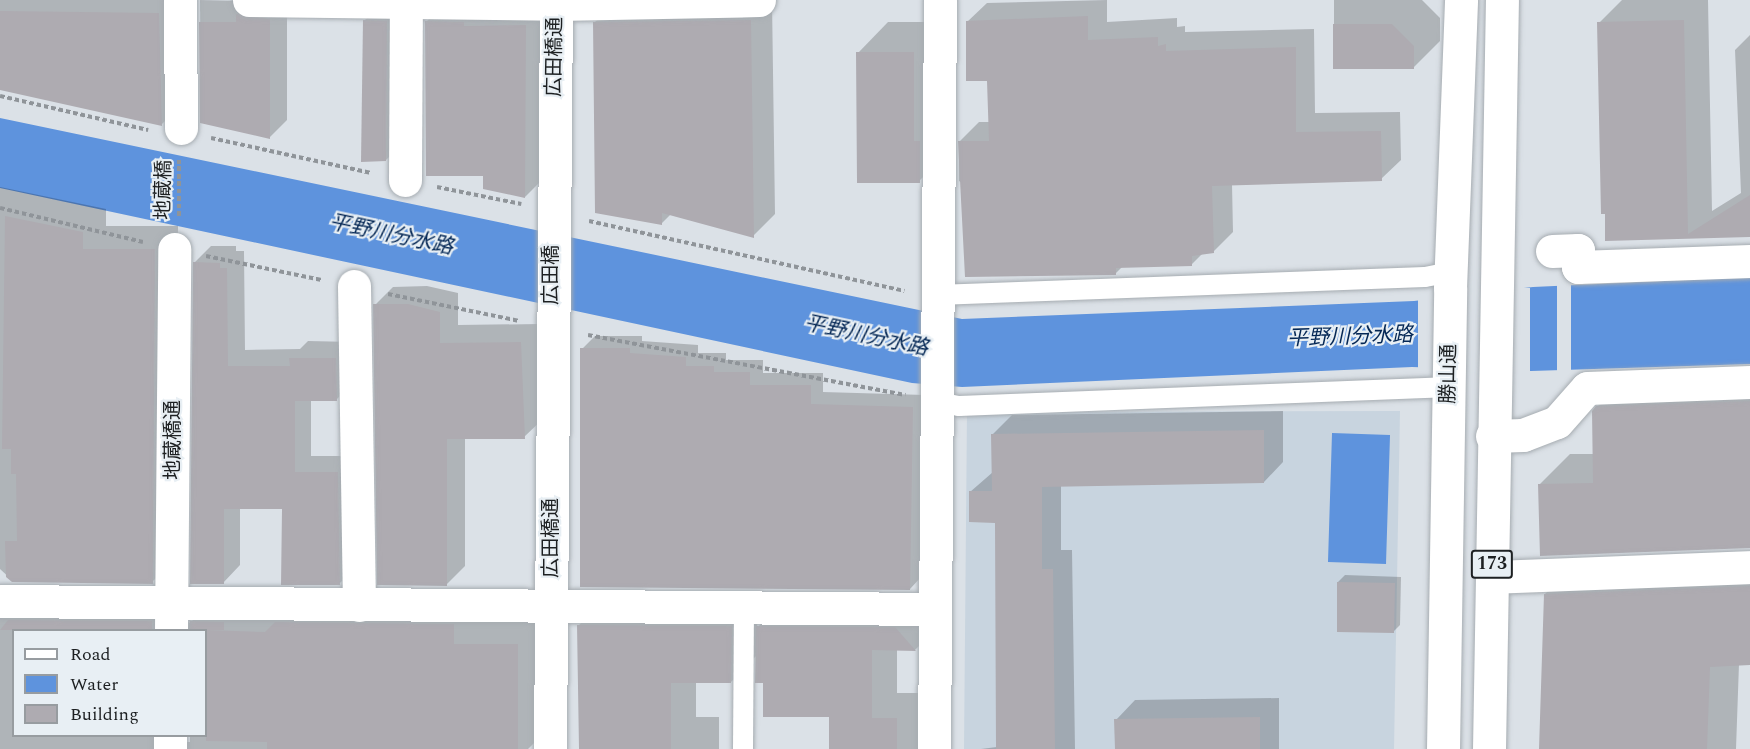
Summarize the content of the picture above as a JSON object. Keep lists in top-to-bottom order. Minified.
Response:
{"streets":{"street":["広田橋通","広田橋","勝山通","地蔵橋通","173"],"path":["地蔵橋"]},"crossings":[["広田橋通","広田橋"],["地蔵橋","地蔵橋通"]],"water":["平野川分水路"],"legend":["Road","Water","Building"]}
